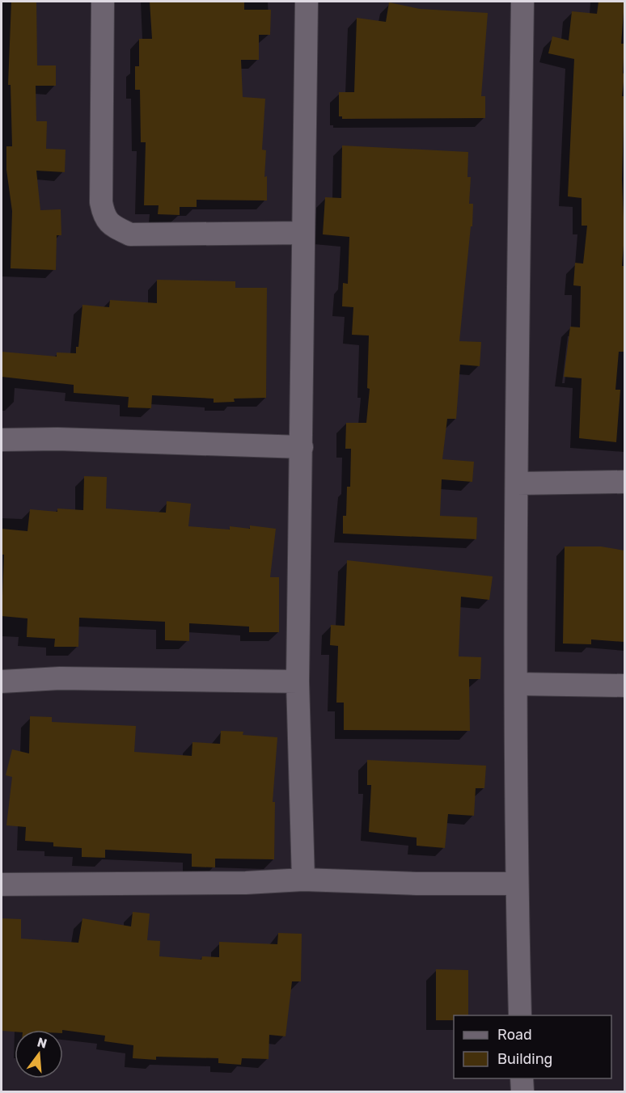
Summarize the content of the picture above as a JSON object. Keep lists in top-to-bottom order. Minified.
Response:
{"legend":["Road","Building"],"north":"top"}
